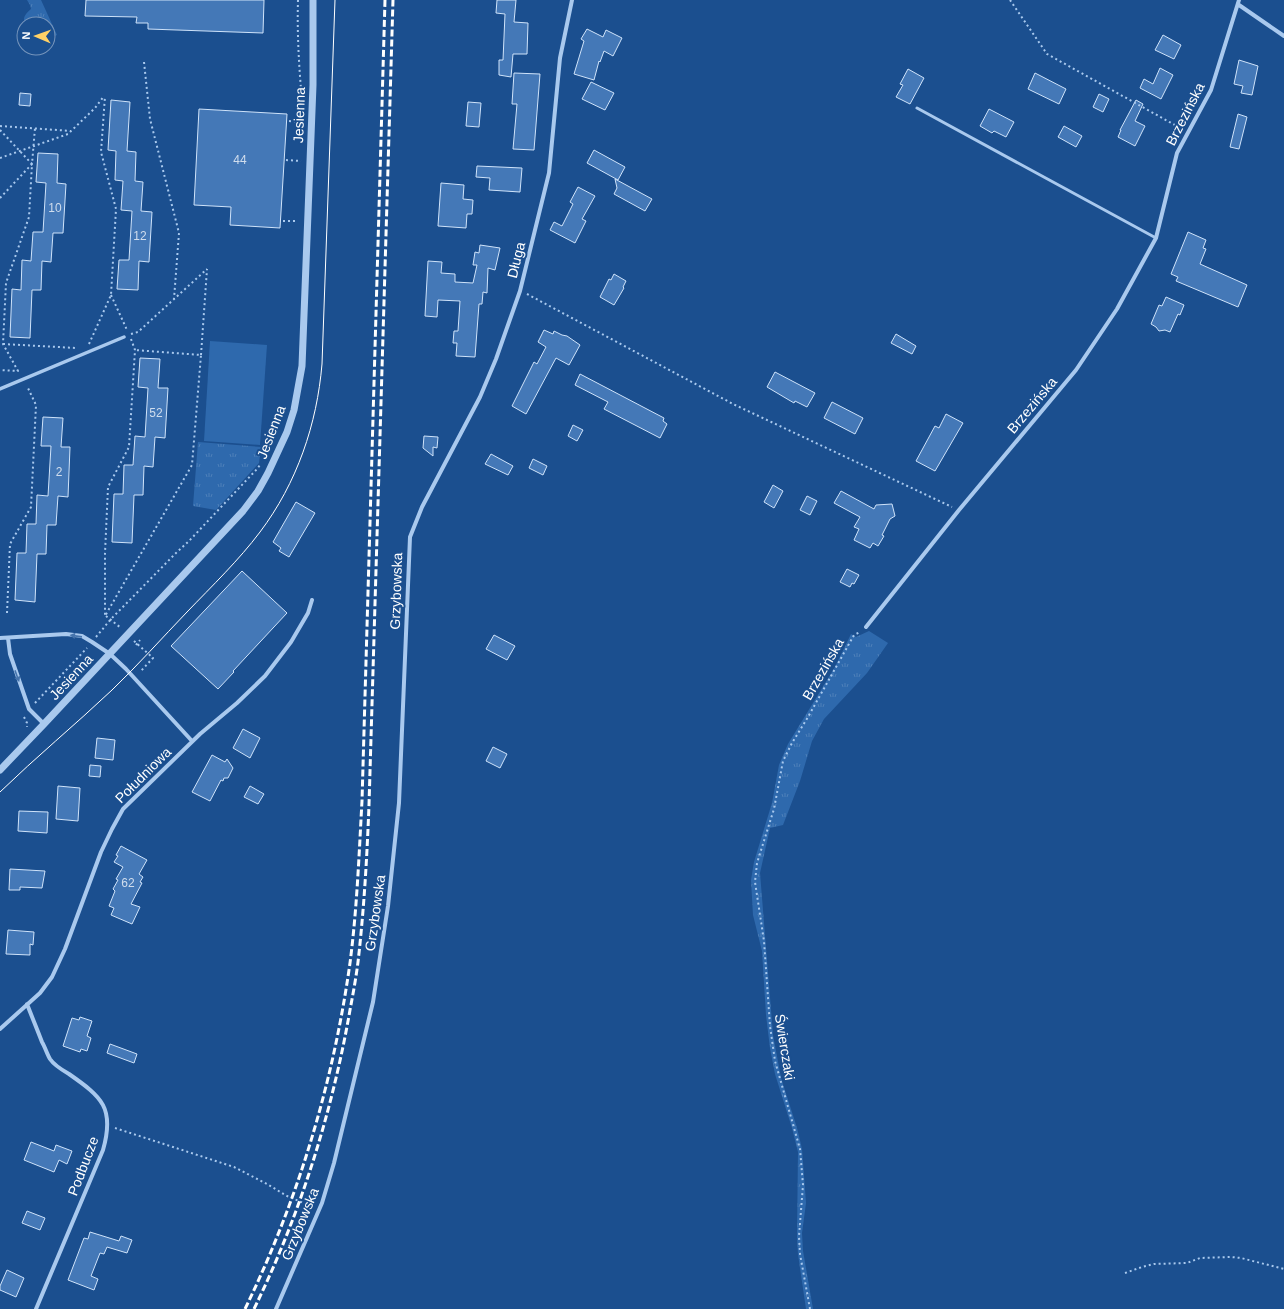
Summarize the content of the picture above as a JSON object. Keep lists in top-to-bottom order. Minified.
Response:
{"streets":{"street":["Brzezińska","Jesienna","Długa","Grzybowska","Południowa","Podbucze"],"path":["Świerczaki"]},"crossings":[["Brzezińska","Świerczaki"],["Długa","Grzybowska"],["Południowa","Podbucze"]],"house_numbers":["44","10","12","52","2","62"],"north":"left"}
